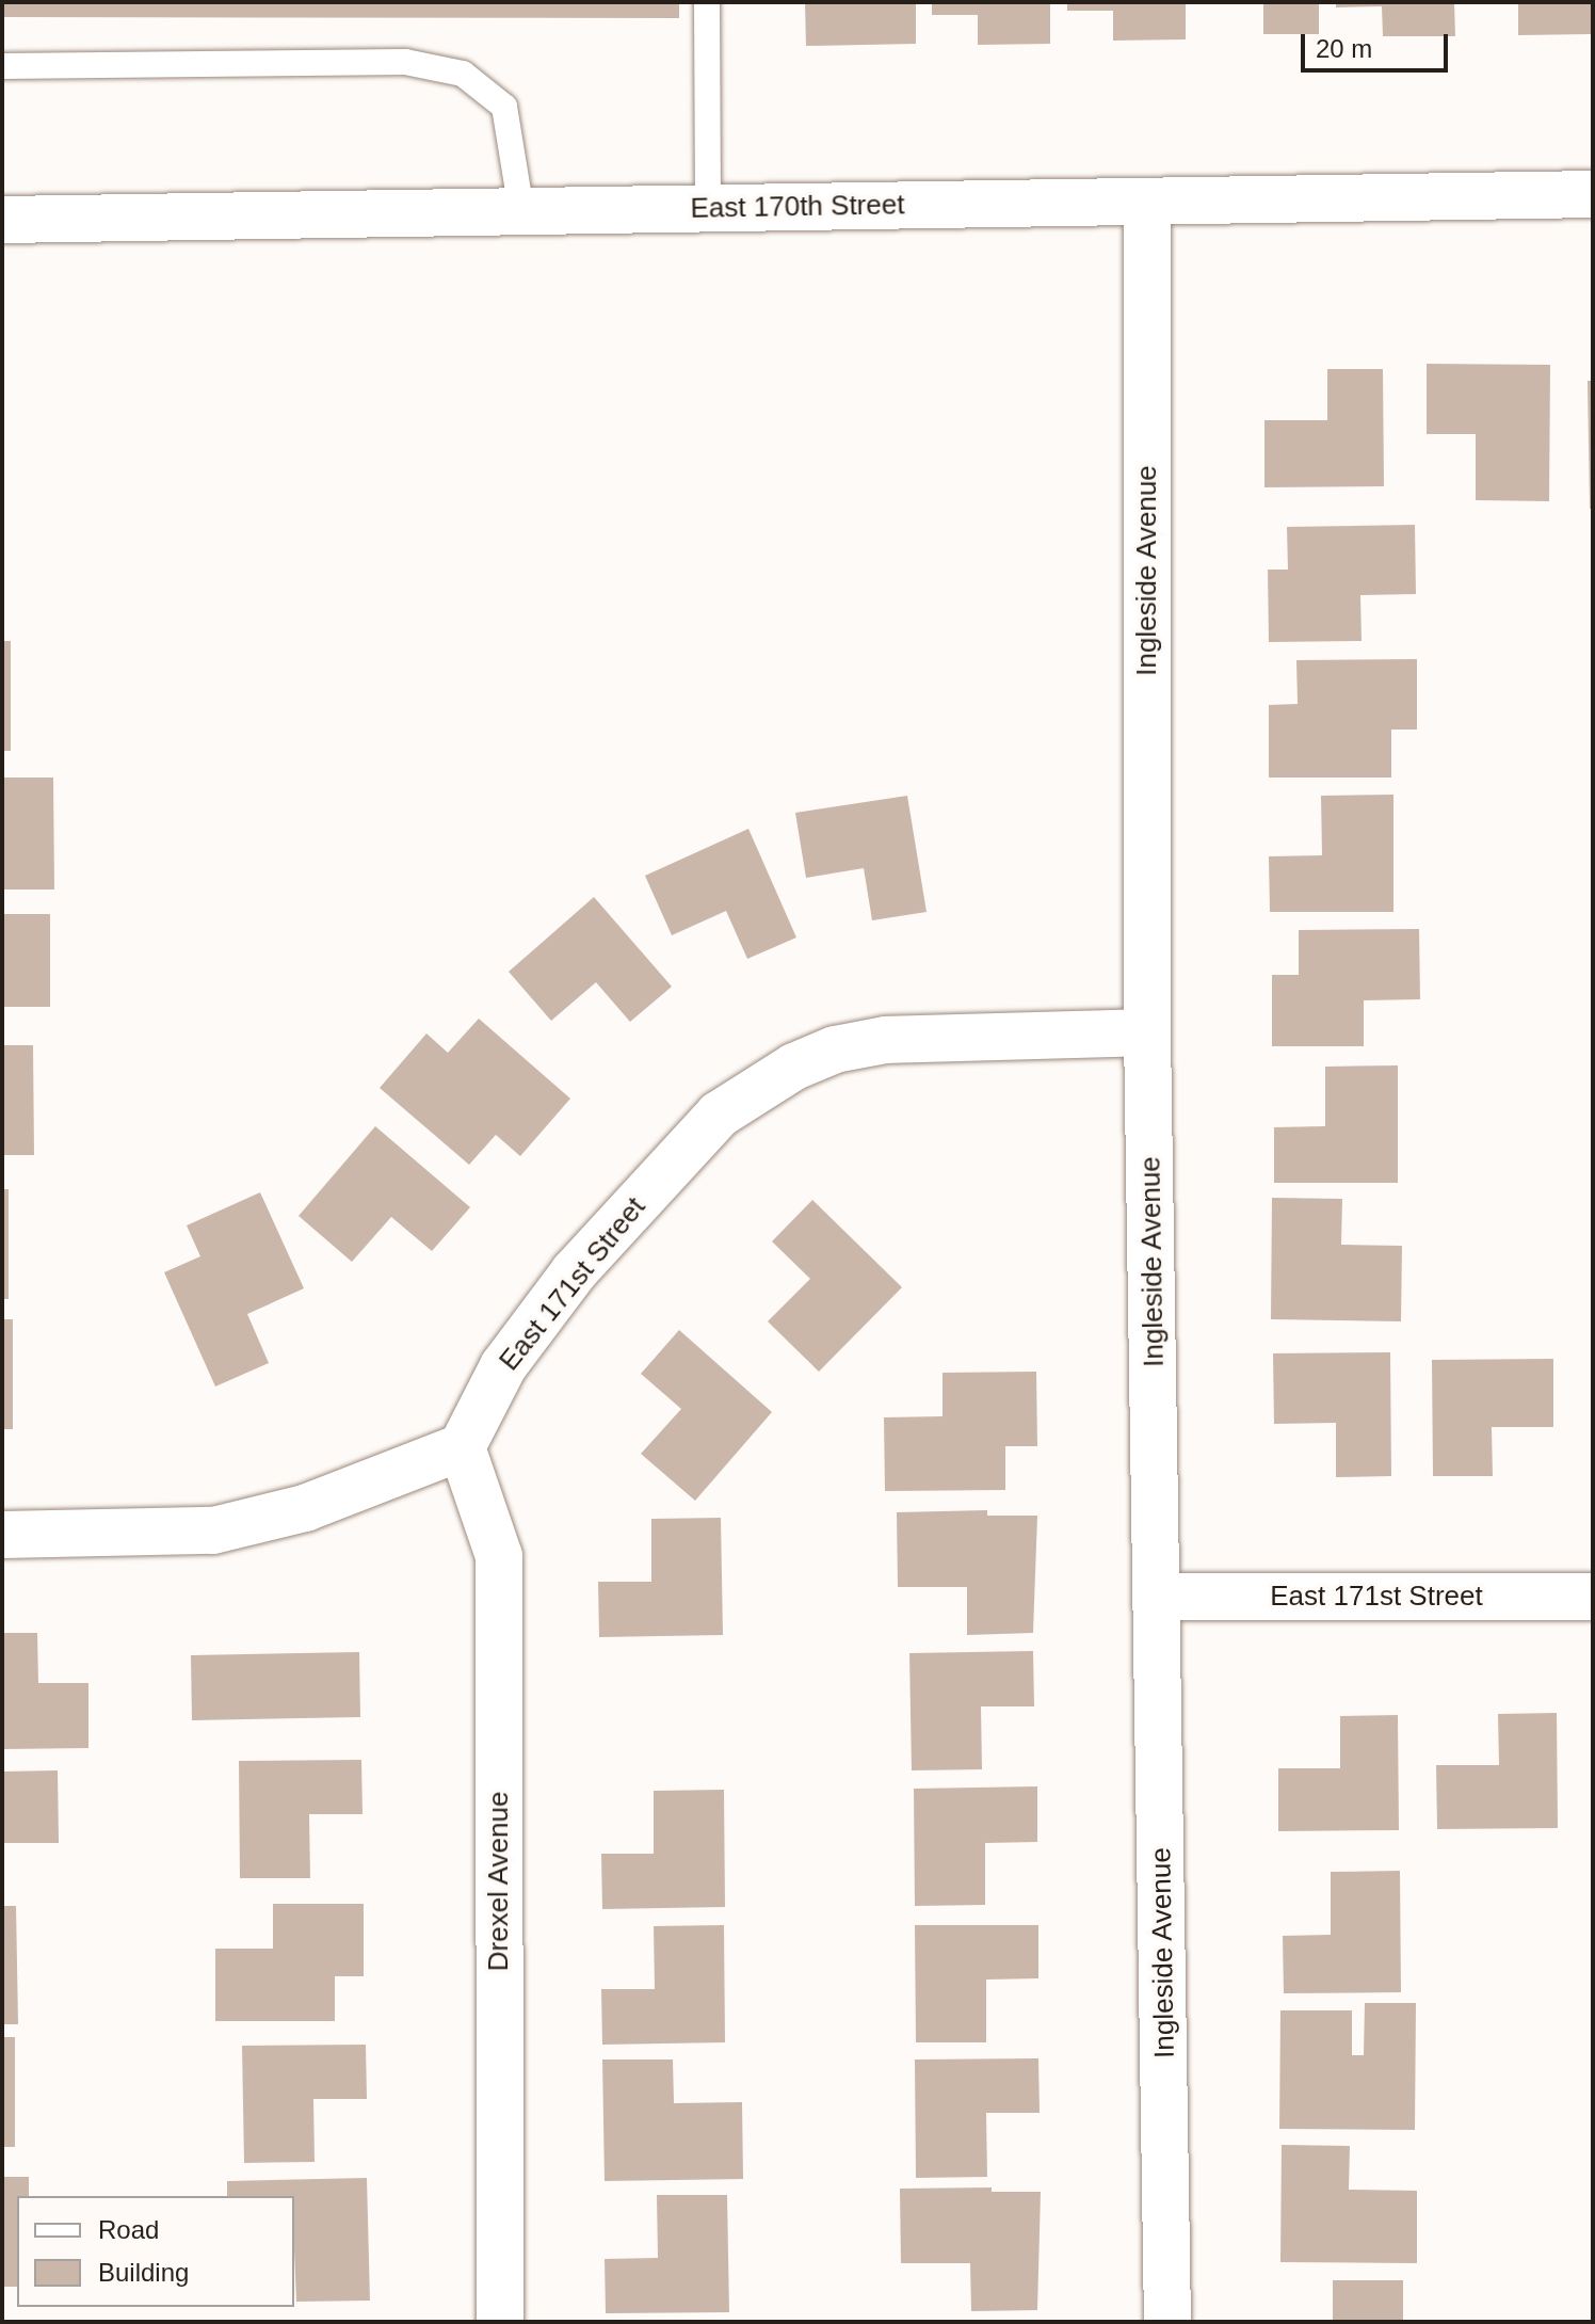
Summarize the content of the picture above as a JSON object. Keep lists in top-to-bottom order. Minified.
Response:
{"streets":{"street":["East 170th Street","Ingleside Avenue","East 171st Street","Drexel Avenue"]},"crossings":[["East 170th Street","Ingleside Avenue"],["Ingleside Avenue","East 171st Street"],["East 171st Street","Drexel Avenue"]],"legend":["Road","Building"],"scale_bar":"20 m"}
